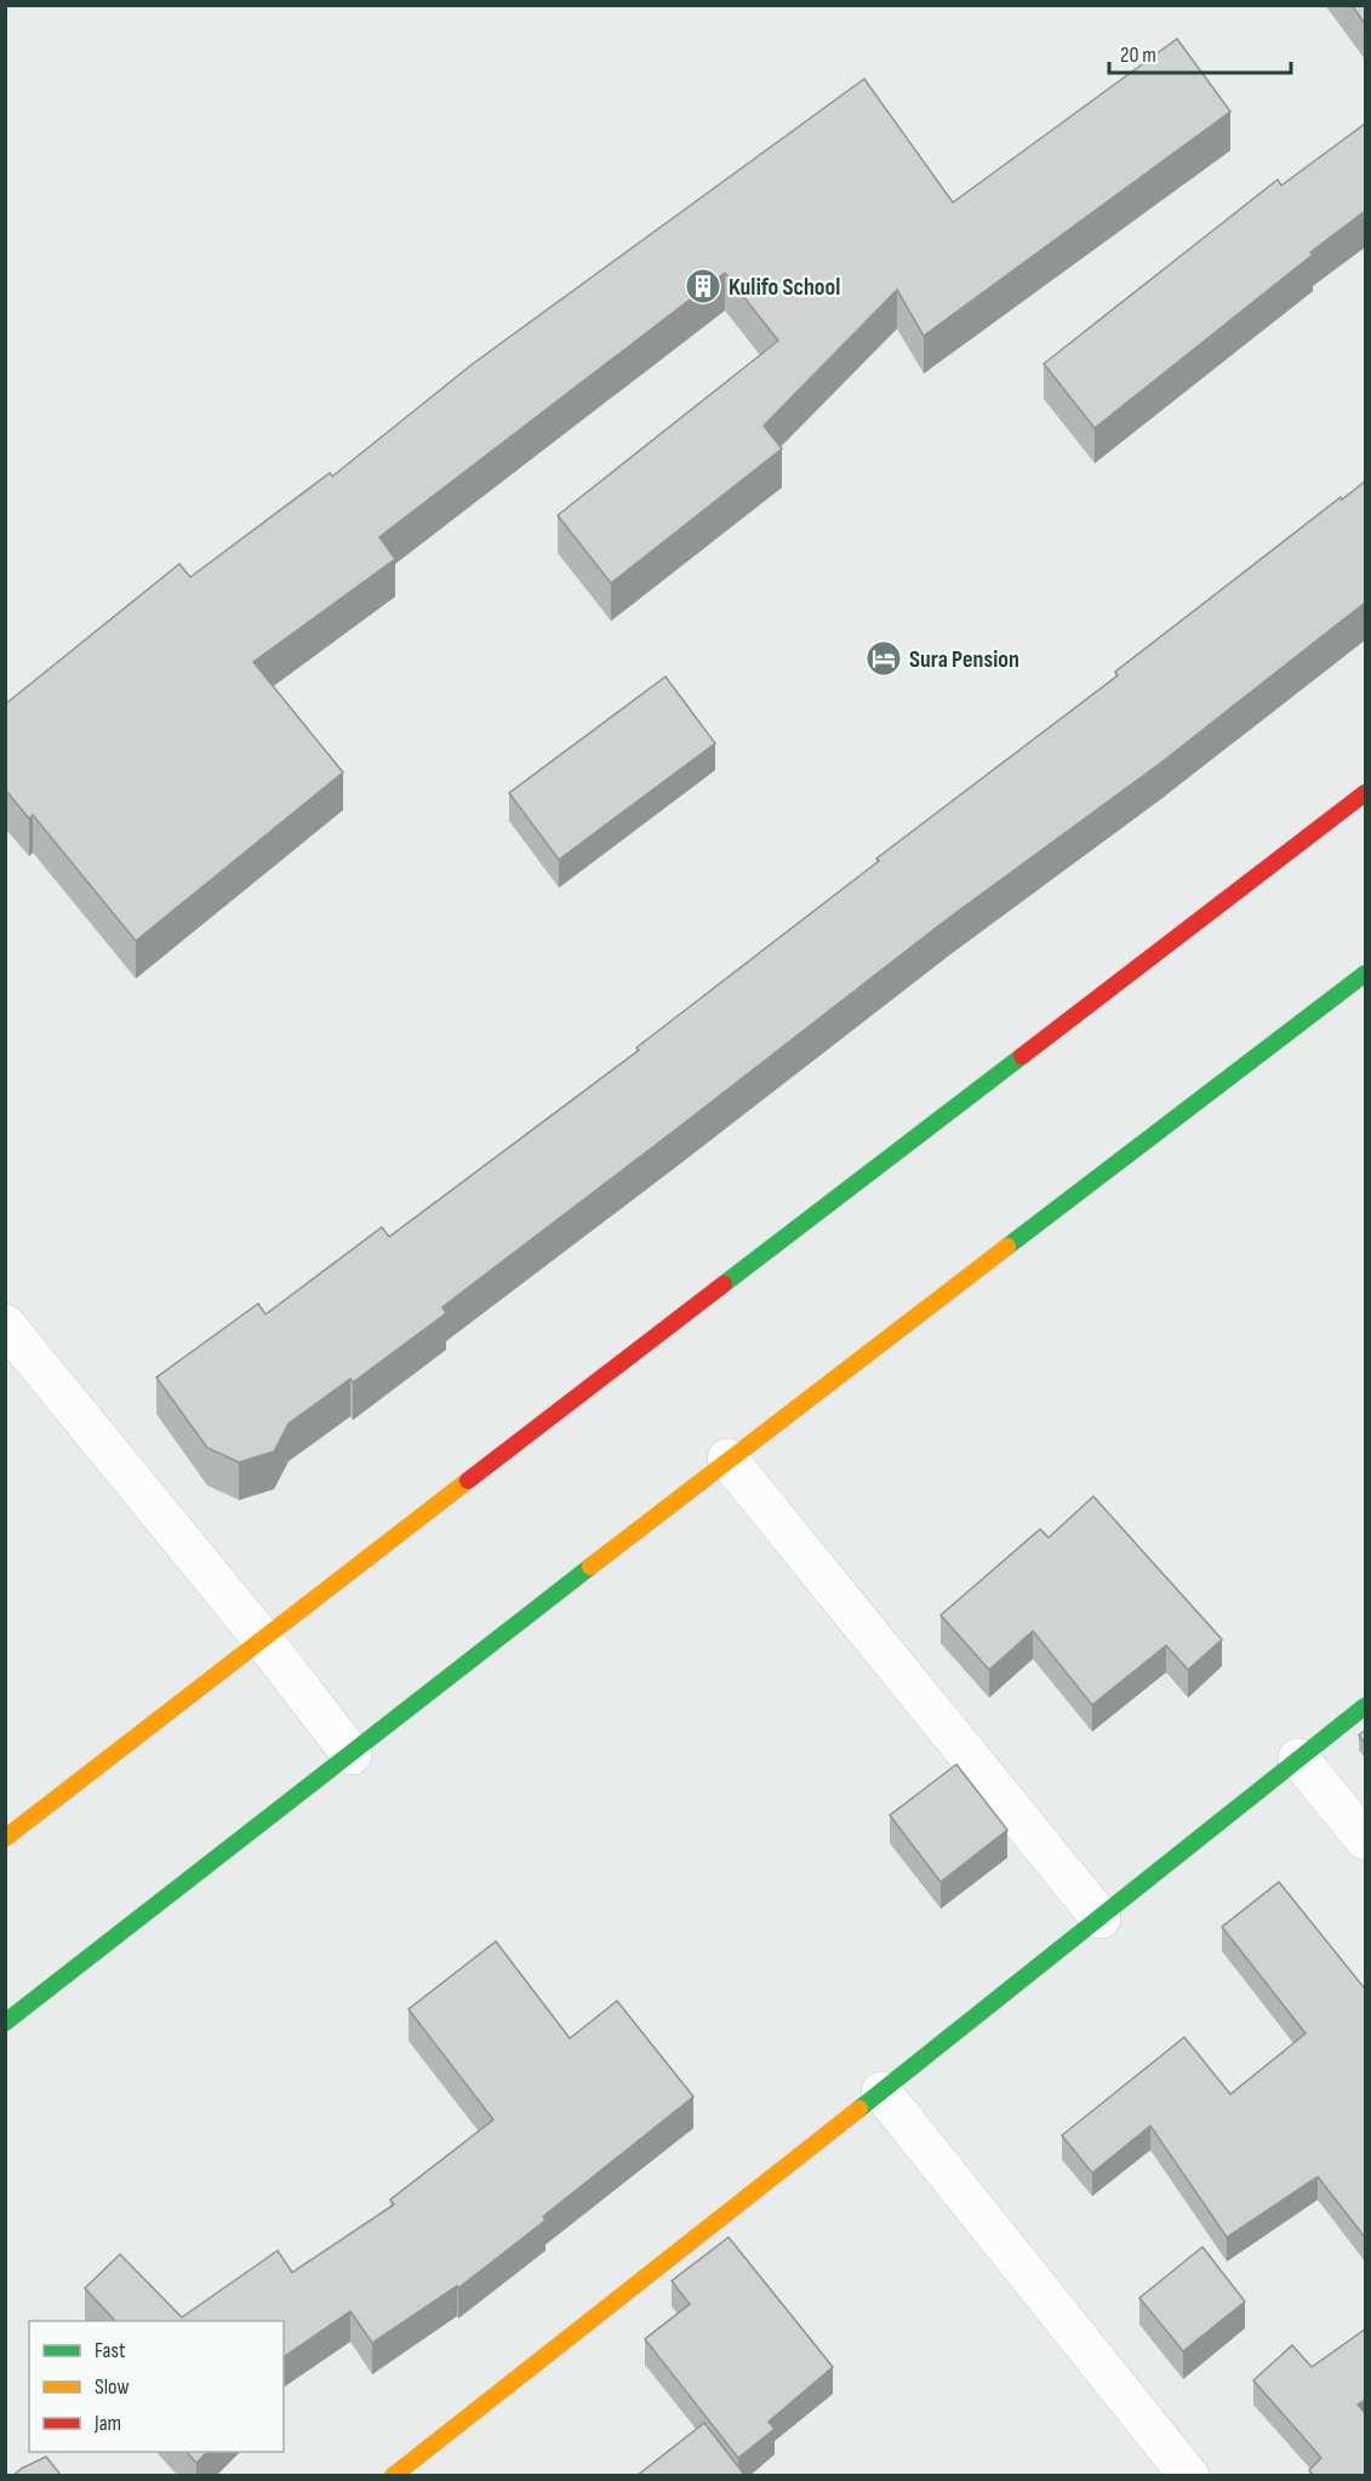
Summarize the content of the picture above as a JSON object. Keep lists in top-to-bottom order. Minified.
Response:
{"places":{"building":["Kulifo School"],"hotel":["Sura Pension"]},"legend":["Fast","Slow","Jam"],"scale_bar":"20 m"}
